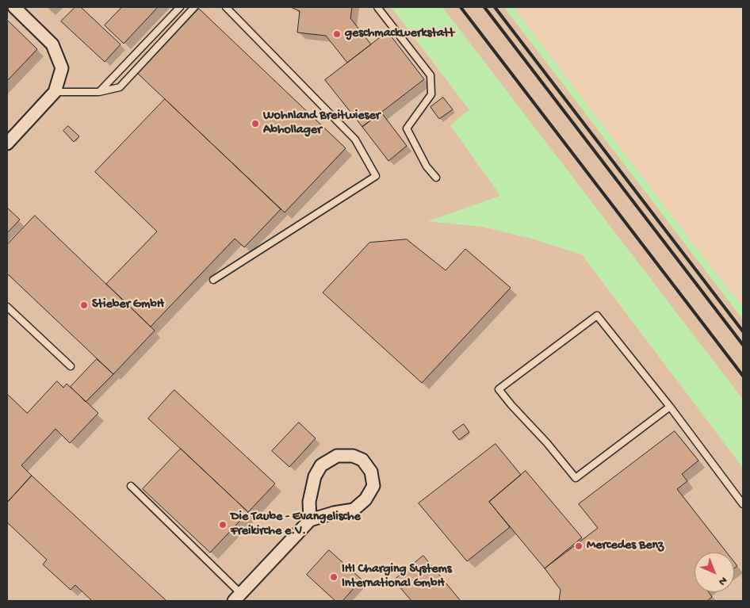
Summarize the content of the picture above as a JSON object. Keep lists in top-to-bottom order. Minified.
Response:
{"places":["geschmackwerkstatt","Wohnland Breitwieser Abhollager","Stieber GmbH","Die Taube - Evangelische Freikirche e.V.","Mercedes Benz","IHI Charging Systems International GmbH"],"north":"bottom right"}
